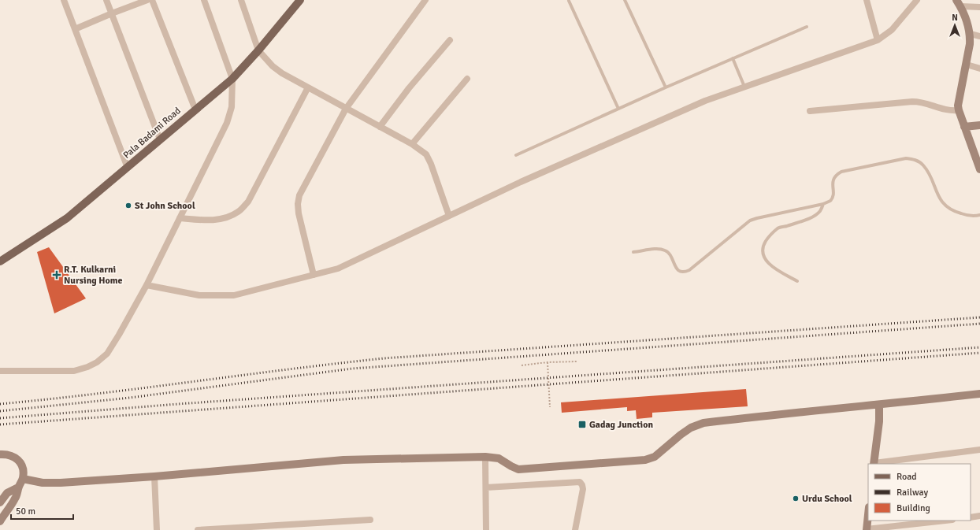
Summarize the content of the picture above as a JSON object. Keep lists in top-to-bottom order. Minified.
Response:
{"streets":{"main road":["Pala Badami Road"]},"places":{"other":["St John School","Urdu School"],"health":["R.T. Kulkarni Nursing Home"],"transit":["Gadag Junction"]},"legend":["Road","Railway","Building"],"scale_bar":"50 m","north":"top"}
